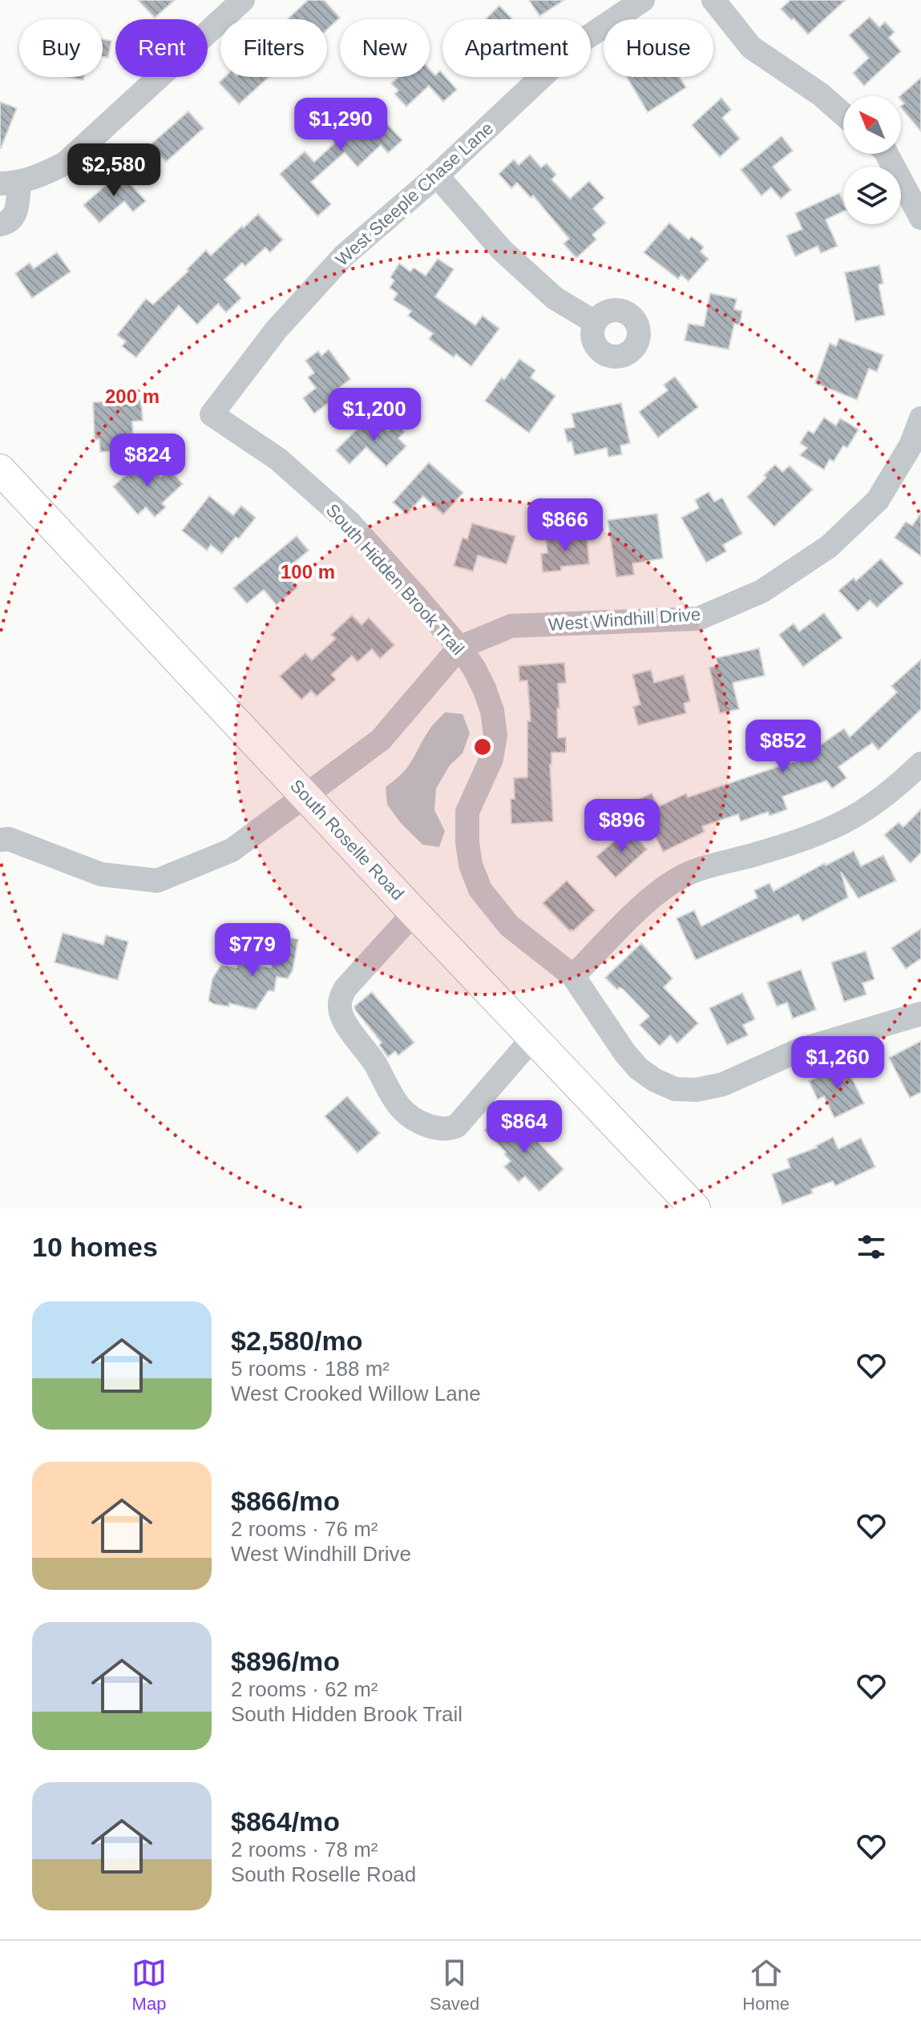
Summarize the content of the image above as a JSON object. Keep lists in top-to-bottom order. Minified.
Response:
{"streets":{"main road":["South Roselle Road"],"street":["West Steeple Chase Lane","South Hidden Brook Trail","West Windhill Drive"]},"crossings":[["West Steeple Chase Lane","South Hidden Brook Trail"],["South Hidden Brook Trail","West Windhill Drive"],["West Windhill Drive","South Roselle Road"]],"north":"top left","page":{"chip":["Buy","Rent","Filters","New","Apartment","House"],"price":["$1,290","$2,580","$1,200","$824","$866","$852","$896","$779","$1,260","$864"],"heading":"10 homes","list":[{"name":"$2,580/mo","note":"5 rooms · 188 m² · West Crooked Willow Lane"},{"name":"$866/mo","note":"2 rooms · 76 m² · West Windhill Drive"},{"name":"$896/mo","note":"2 rooms · 62 m² · South Hidden Brook Trail"},{"name":"$864/mo","note":"2 rooms · 78 m² · South Roselle Road"}],"tabs":["Map","Saved","Home"]},"rings":["200 m","100 m"]}
